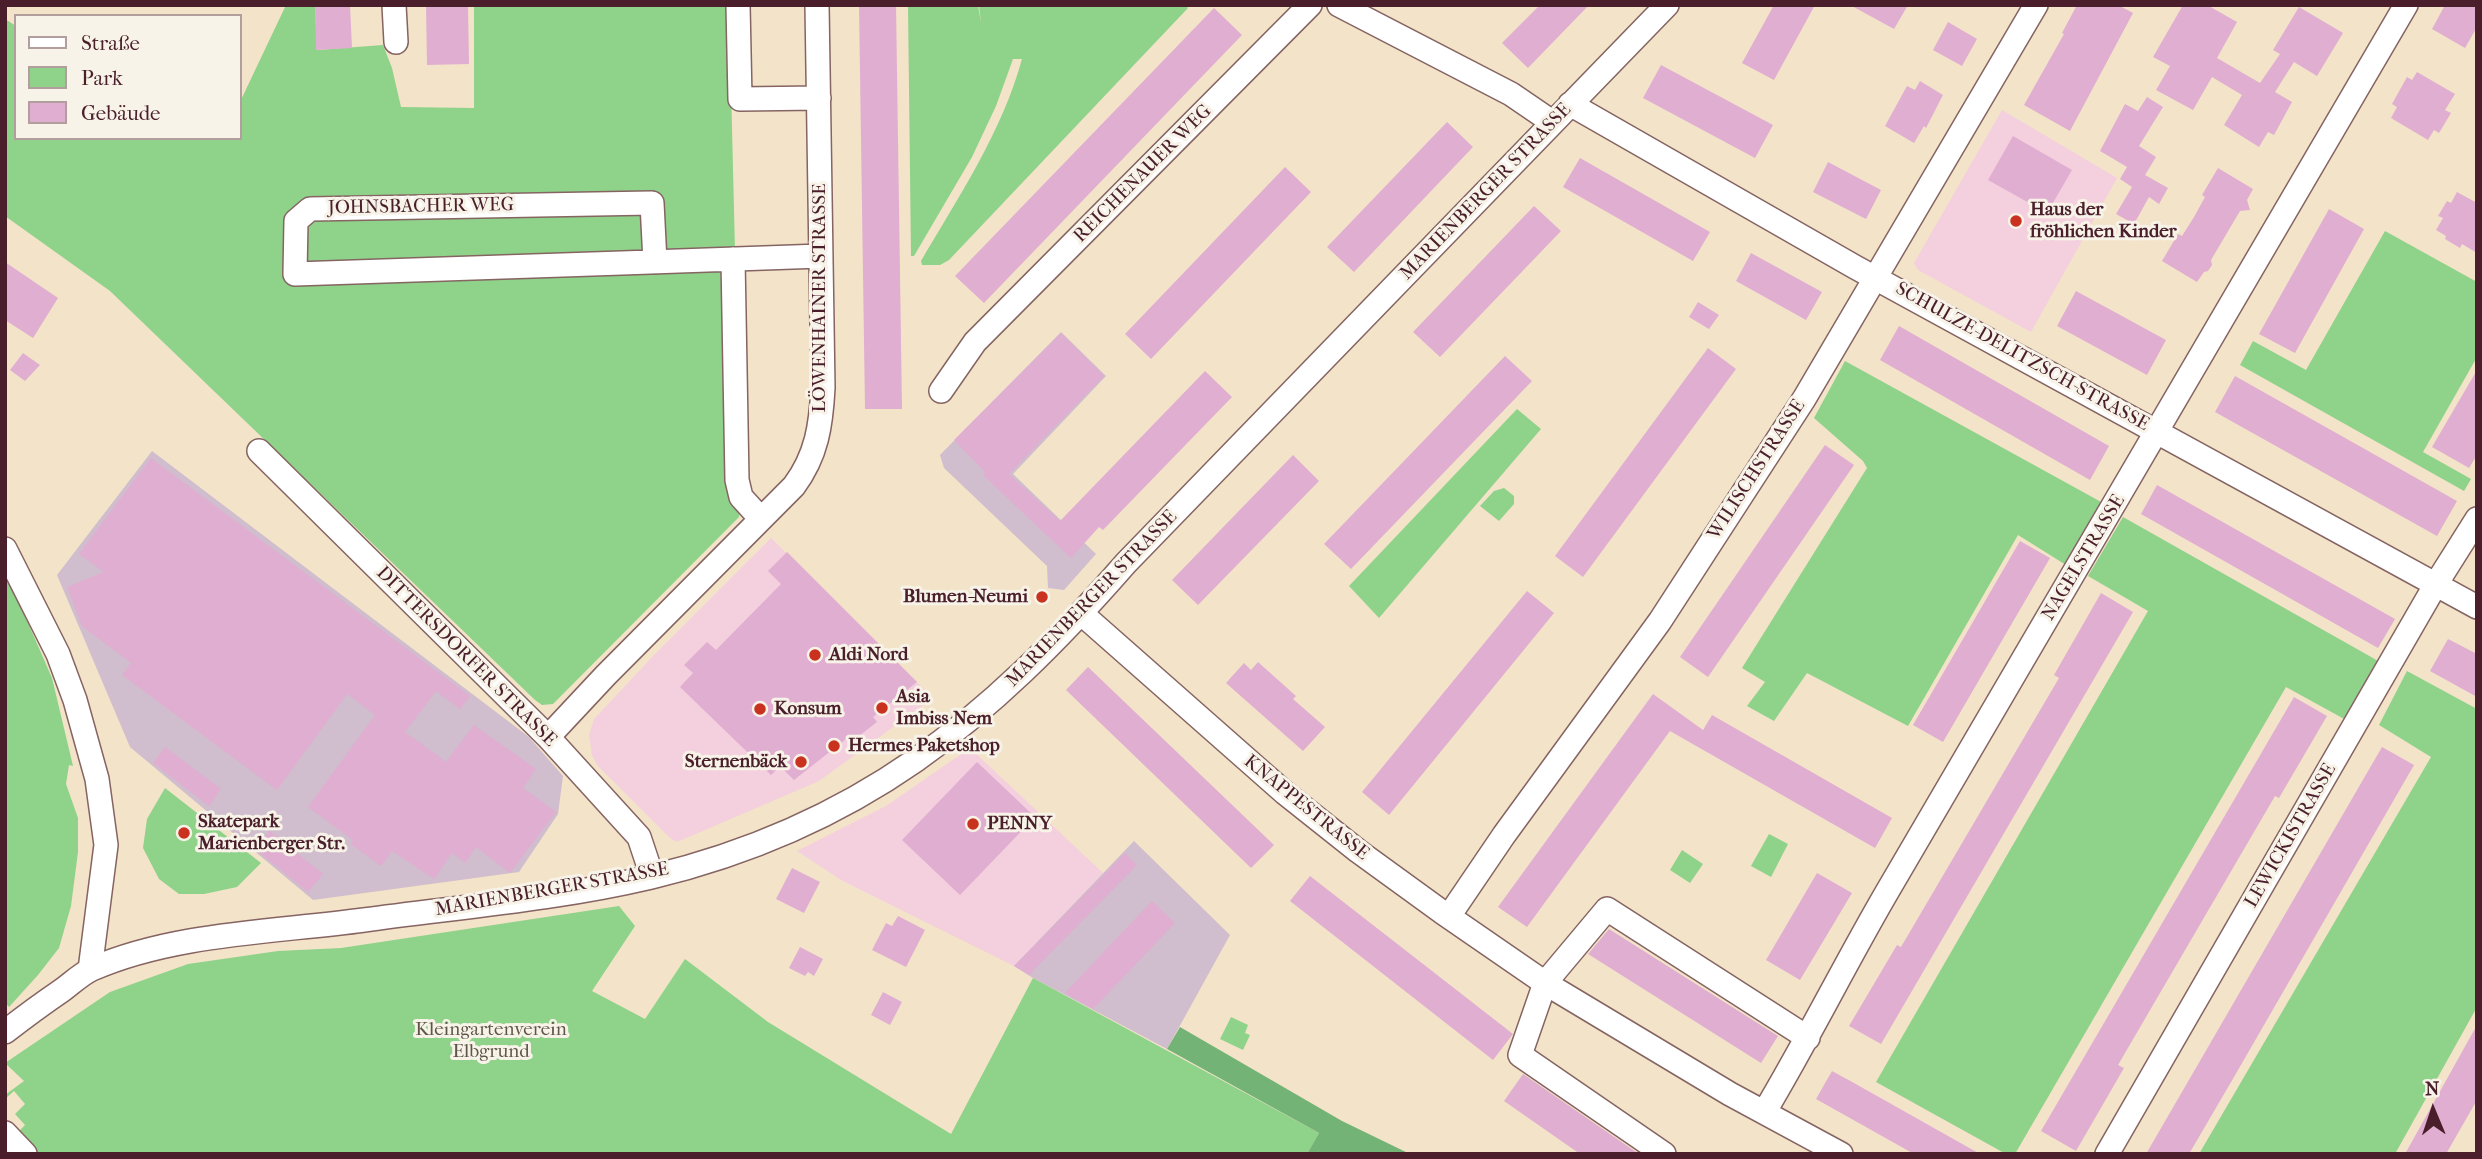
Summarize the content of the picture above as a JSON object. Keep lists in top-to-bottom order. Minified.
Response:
{"streets":{"street":["REICHENAUER WEG","MARIENBERGER STRASSE","JOHNSBACHER WEG","LÖWENHAINER STRASSE","SCHULZE-DELITZSCH-STRASSE","WILISCHSTRASSE","NAGELSTRASSE","DITTERSDORFER STRASSE","KNAPPESTRASSE","LEWICKISTRASSE"]},"crossings":[["MARIENBERGER STRASSE","SCHULZE-DELITZSCH-STRASSE"],["MARIENBERGER STRASSE","DITTERSDORFER STRASSE"],["MARIENBERGER STRASSE","KNAPPESTRASSE"],["JOHNSBACHER WEG","LÖWENHAINER STRASSE"],["LÖWENHAINER STRASSE","DITTERSDORFER STRASSE"],["SCHULZE-DELITZSCH-STRASSE","WILISCHSTRASSE"],["SCHULZE-DELITZSCH-STRASSE","NAGELSTRASSE"],["SCHULZE-DELITZSCH-STRASSE","LEWICKISTRASSE"],["WILISCHSTRASSE","KNAPPESTRASSE"],["NAGELSTRASSE","KNAPPESTRASSE"]],"parks":["Kleingartenverein Elbgrund"],"places":["Haus der fröhlichen Kinder","Blumen-Neumi","Aldi Nord","Asia Imbiss Nem","Konsum","Hermes Paketshop","Sternenbäck","PENNY","Skatepark Marienberger Str."],"legend":["Straße","Park","Gebäude"],"north":"top"}
